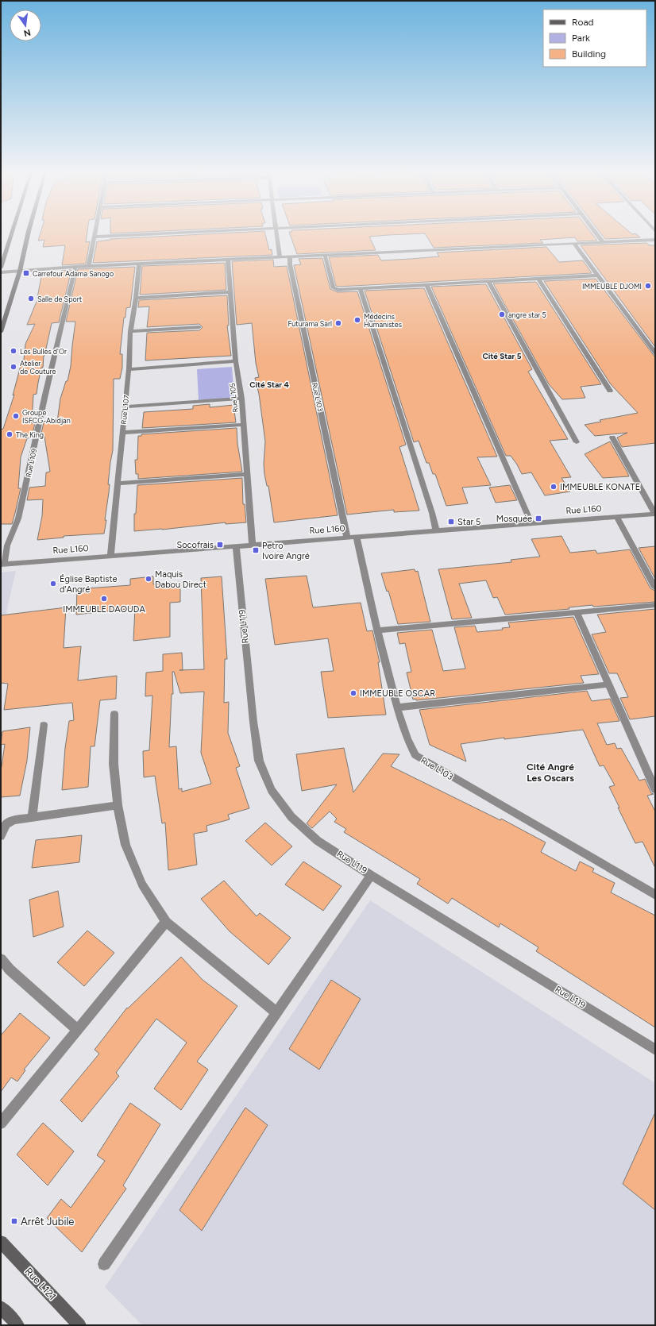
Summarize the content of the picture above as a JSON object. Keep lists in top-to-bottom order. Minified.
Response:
{"streets":{"main road":["Rue L121"],"street":["Rue L103","Rue L105","Rue L107","Rue L109","Rue L160","Rue L119"]},"crossings":[["Rue L103","Rue L160"],["Rue L105","Rue L160"],["Rue L107","Rue L160"],["Rue L109","Rue L160"],["Rue L160","Rue L119"]],"districts":["Cité Star 5","Cité Star 4","Cité Angré Les Oscars"],"places":{"transit":["Carrefour Adama Sanogo","Mosquée","Star 5","Socofrais","Petro Ivoire Angré","Arrêt Jubile"],"other":["IMMEUBLE DJOMI","Salle de Sport","angre star 5","Médecins Humanistes","Futurama Sarl","Les Bulles d'Or","Atelier de Couture","Groupe ISFCG-Abidjan","The King","IMMEUBLE KONATE","Maquis Dabou Direct","Église Baptiste d’Angré","IMMEUBLE DAOUDA","IMMEUBLE OSCAR"]},"legend":["Road","Park","Building"],"north":"bottom"}
